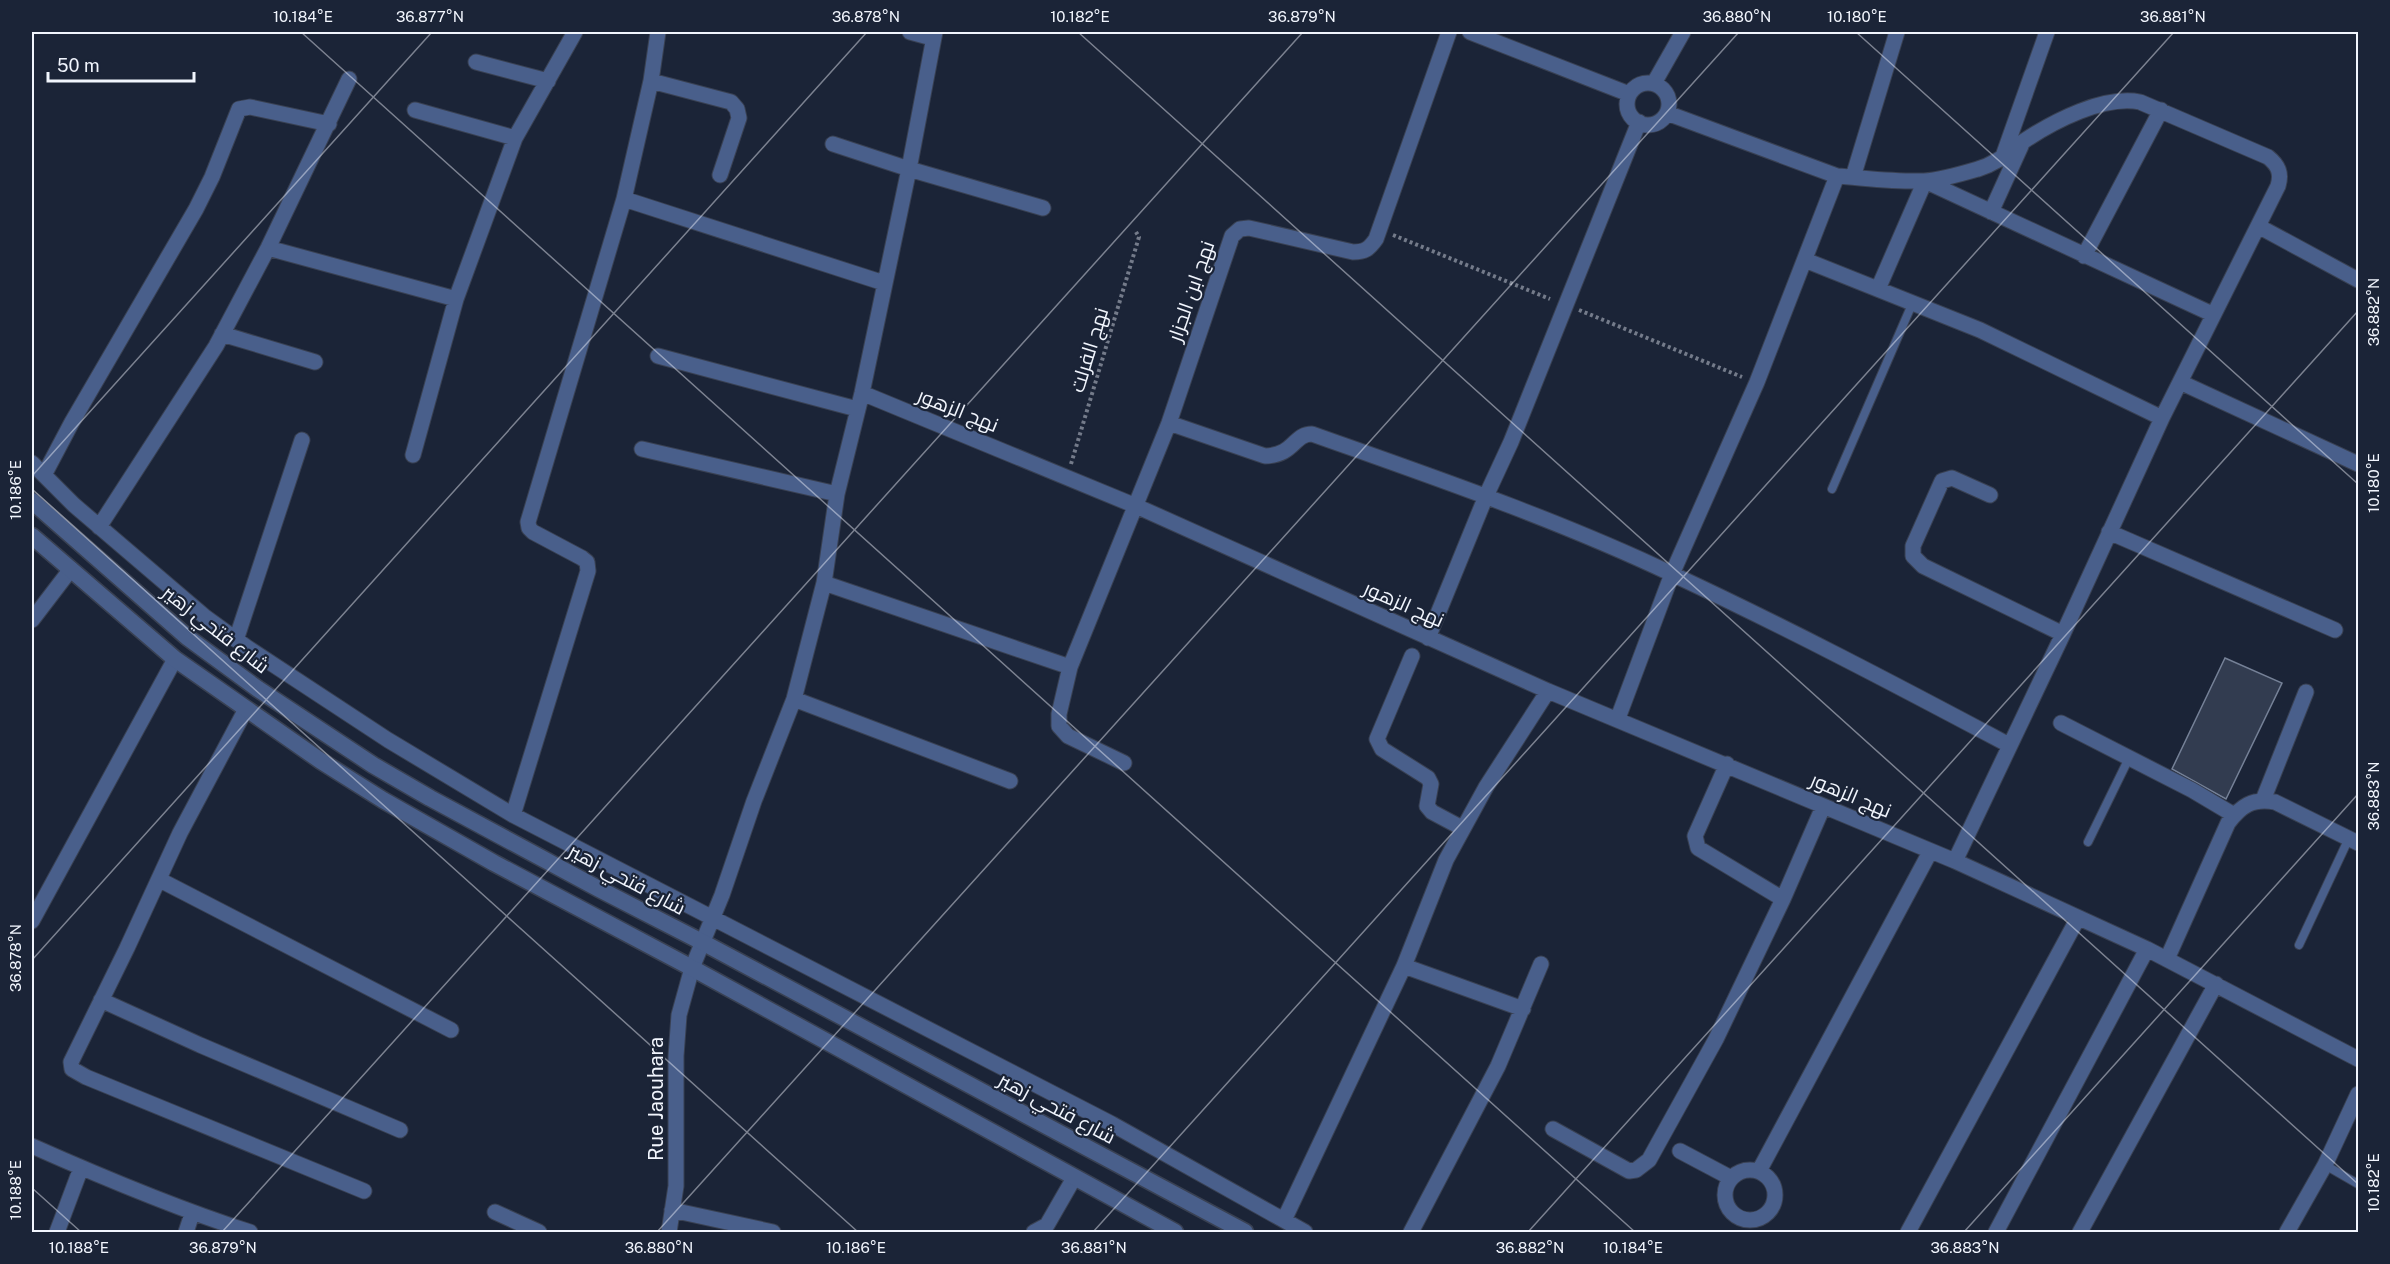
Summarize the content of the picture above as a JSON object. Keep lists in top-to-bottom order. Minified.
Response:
{"streets":{"street":["نهج ابن الجزار","نهج الزهور","شارع فتحي زهير","Rue Jaouhara"],"path":["نهج الفرلت"]},"crossings":[["نهج ابن الجزار","نهج الزهور"],["نهج الفرلت","نهج الزهور"],["نهج الزهور","Rue Jaouhara"],["شارع فتحي زهير","Rue Jaouhara"]],"scale_bar":"50 m","coordinates":["10.184°E","36.877°N","36.878°N","10.182°E","36.879°N","36.880°N","10.180°E","36.881°N","36.882°N","10.186°E","36.883°N","10.188°E"]}
